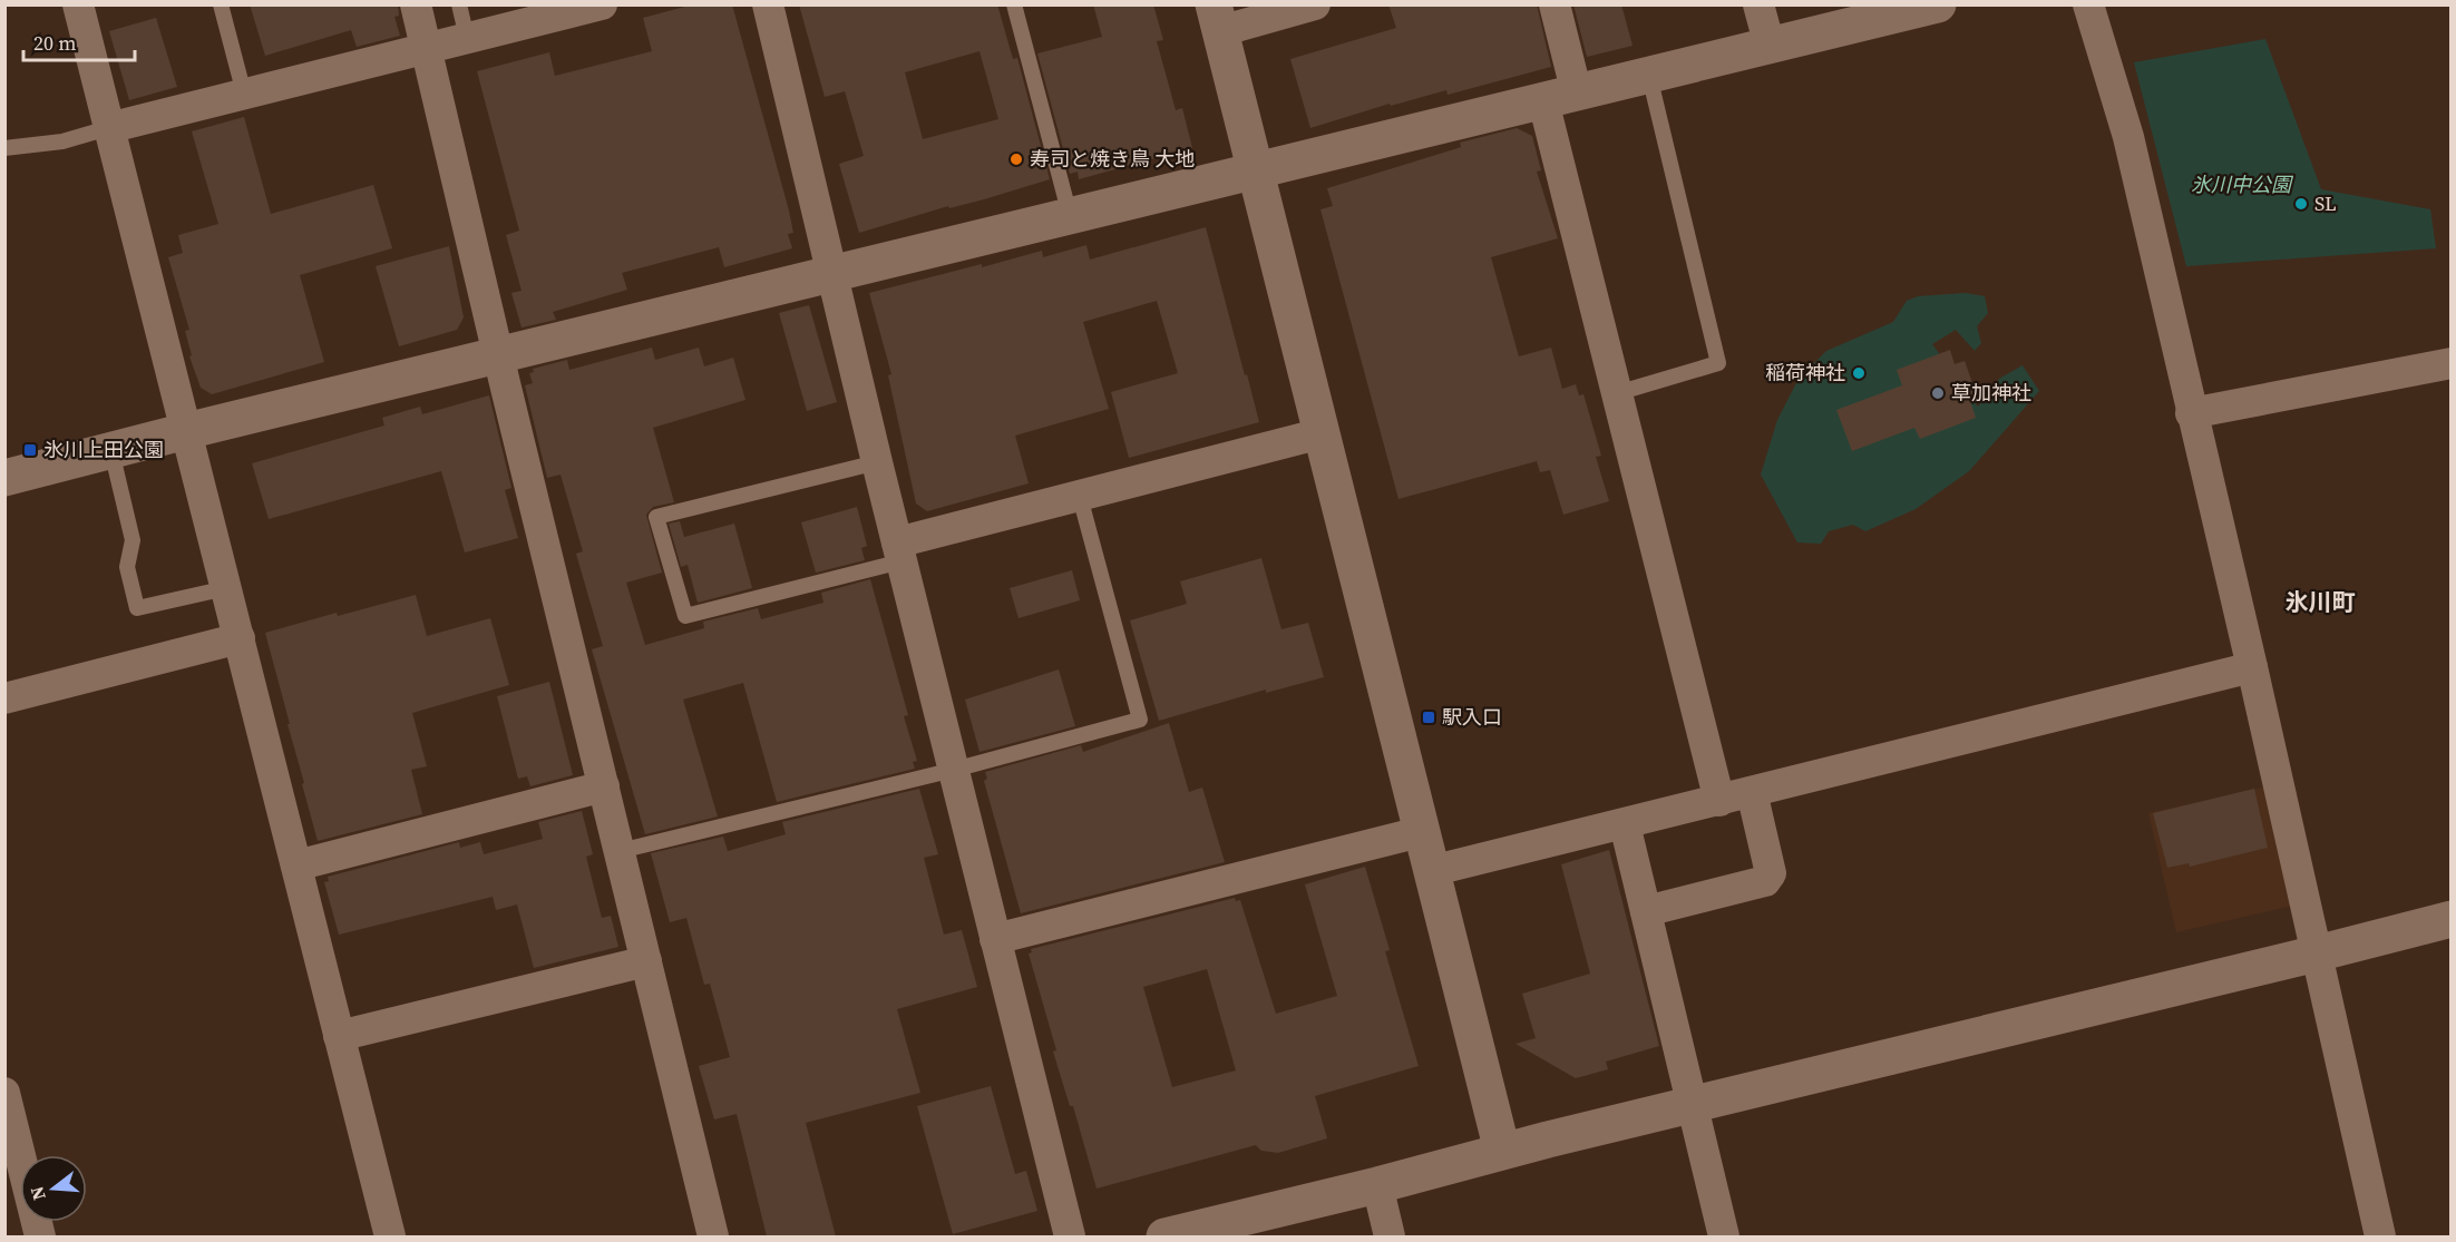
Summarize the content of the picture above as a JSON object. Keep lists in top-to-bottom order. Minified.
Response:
{"districts":["氷川町"],"parks":["氷川中公園"],"places":{"other":["寿司と焼き鳥 大地","SL","稲荷神社","草加神社"],"transit":["氷川上田公園","駅入口"]},"scale_bar":"20 m","north":"left"}
